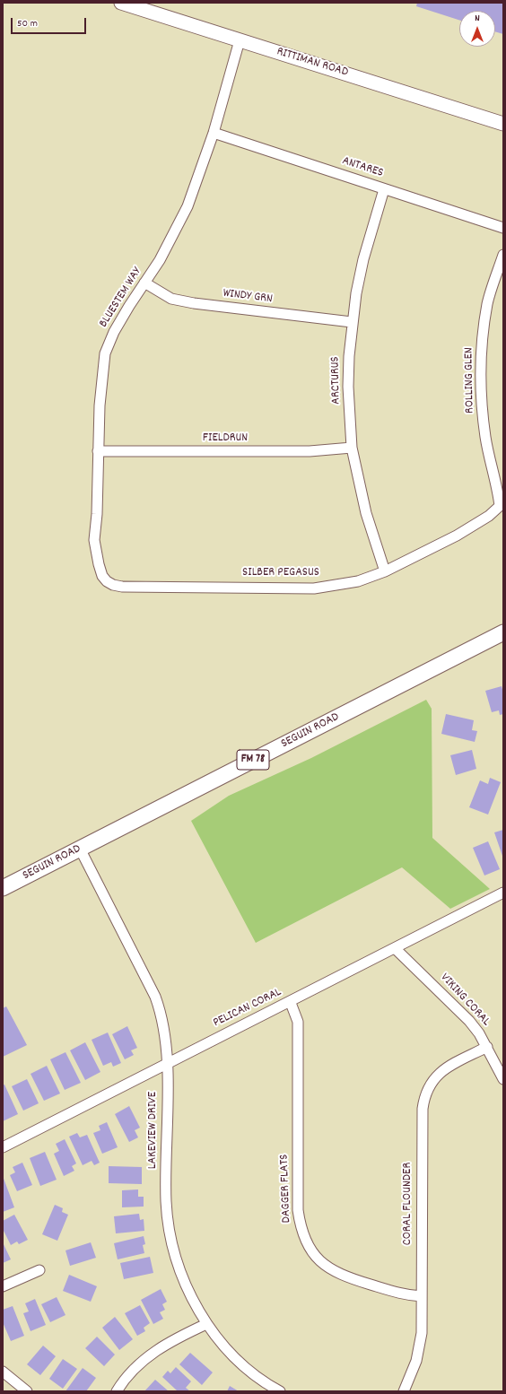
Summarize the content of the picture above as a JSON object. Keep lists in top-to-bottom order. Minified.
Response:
{"streets":{"main road":["RITTIMAN ROAD","SEGUIN ROAD","FM 78"],"street":["ANTARES","WINDY GRN","BLUESTEM WAY","ARCTURUS","ROLLING GLEN","FIELDRUN","SILBER PEGASUS","VIKING CORAL","PELICAN CORAL","LAKEVIEW DRIVE","DAGGER FLATS","CORAL FLOUNDER"]},"crossings":[["RITTIMAN ROAD","BLUESTEM WAY"],["ANTARES","BLUESTEM WAY"],["ANTARES","ARCTURUS"],["WINDY GRN","BLUESTEM WAY"],["WINDY GRN","ARCTURUS"],["BLUESTEM WAY","FIELDRUN"],["BLUESTEM WAY","SILBER PEGASUS"],["ARCTURUS","FIELDRUN"],["ARCTURUS","SILBER PEGASUS"],["ROLLING GLEN","SILBER PEGASUS"],["SEGUIN ROAD","LAKEVIEW DRIVE"],["VIKING CORAL","PELICAN CORAL"],["VIKING CORAL","CORAL FLOUNDER"],["PELICAN CORAL","LAKEVIEW DRIVE"],["PELICAN CORAL","DAGGER FLATS"],["DAGGER FLATS","CORAL FLOUNDER"]],"scale_bar":"50 m","north":"top"}
